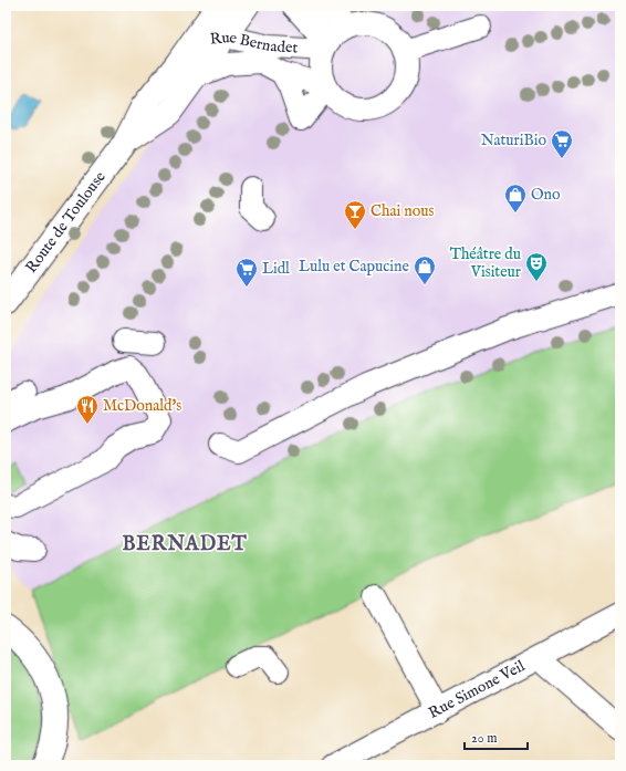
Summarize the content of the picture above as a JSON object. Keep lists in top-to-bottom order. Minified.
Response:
{"streets":{"main road":["Route de Toulouse"],"street":["Rue Bernadet","Rue Simone Veil"]},"crossings":[["Rue Bernadet","Route de Toulouse"]],"districts":["BERNADET"],"places":{"supermarket":["NaturiBio","Lidl"],"shop":["Ono","Lulu et Capucine"],"bar":["Chai nous"],"theatre":["Théâtre du Visiteur"],"restaurant":["McDonald's"]},"scale_bar":"20 m"}
